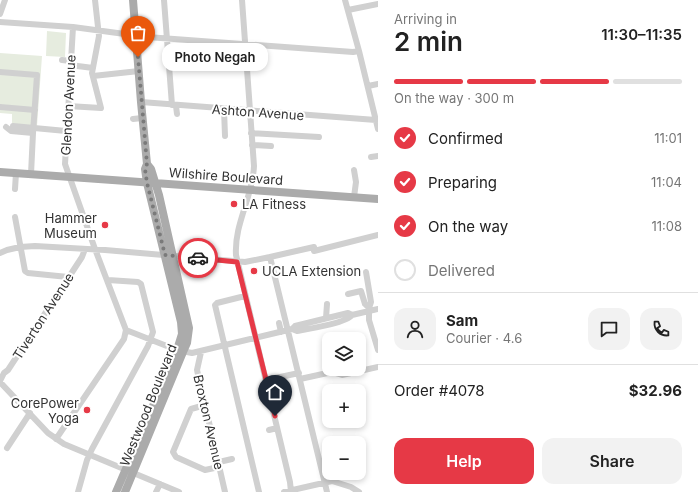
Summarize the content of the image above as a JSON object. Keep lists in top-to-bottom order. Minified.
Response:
{"streets":{"main road":["Wilshire Boulevard","Westwood Boulevard"],"street":["Glendon Avenue","Ashton Avenue","Tiverton Avenue","Broxton Avenue"]},"crossings":[["Glendon Avenue","Wilshire Boulevard"],["Ashton Avenue","Westwood Boulevard"],["Wilshire Boulevard","Westwood Boulevard"]],"places":["Photo Negah","LA Fitness","Hammer Museum","UCLA Extension","CorePower Yoga"],"page":{"heading":["2 min","Arriving in","11:30–11:35"],"panel":["Sam","Courier · 4.6","Order #4078","$32.96"],"bubble":"Photo Negah","bar":"On the way · 300 m","list":[["Confirmed","11:01"],["Preparing","11:04"],["On the way","11:08"],"Delivered"],"map_buttons":["+","−"],"buttons":["Help","Share"]}}
